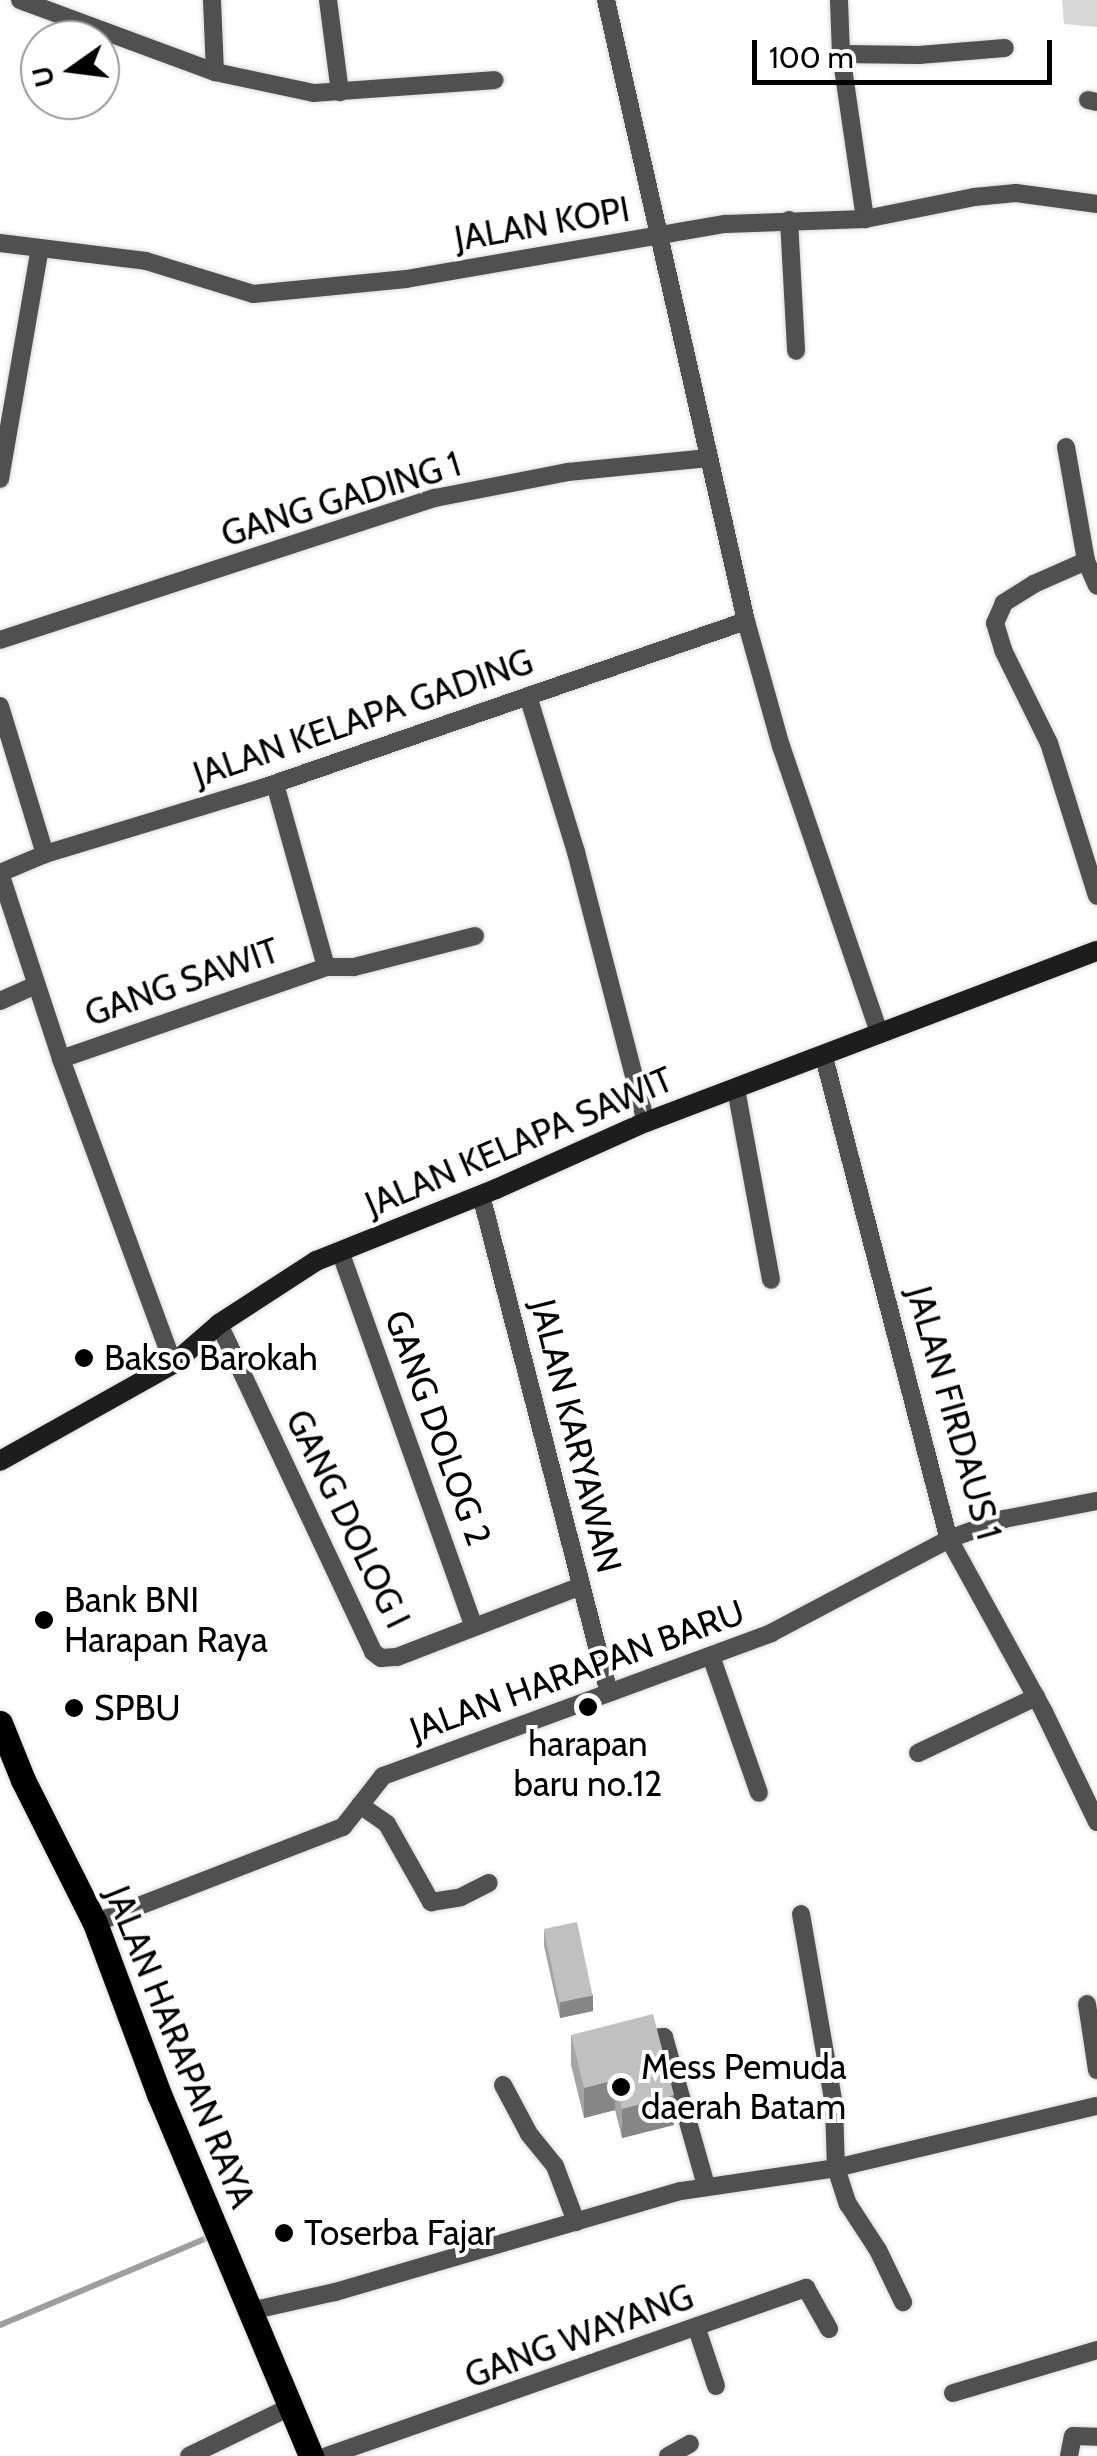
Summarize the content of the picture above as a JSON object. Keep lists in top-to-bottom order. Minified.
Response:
{"streets":{"main road":["JALAN KELAPA SAWIT","JALAN HARAPAN RAYA"],"street":["JALAN KOPI","GANG GADING 1","JALAN KELAPA GADING","GANG SAWIT","JALAN FIRDAUS 1","GANG DOLOG 2","JALAN KARYAWAN","GANG DOLOG I","JALAN HARAPAN BARU","GANG WAYANG"]},"crossings":[["JALAN KELAPA GADING","GANG SAWIT"],["JALAN KELAPA SAWIT","JALAN FIRDAUS 1"],["JALAN KELAPA SAWIT","GANG DOLOG 2"],["JALAN KELAPA SAWIT","JALAN KARYAWAN"],["JALAN KELAPA SAWIT","GANG DOLOG I"],["JALAN FIRDAUS 1","JALAN HARAPAN BARU"],["GANG DOLOG 2","GANG DOLOG I"],["JALAN KARYAWAN","GANG DOLOG I"],["JALAN KARYAWAN","JALAN HARAPAN BARU"],["JALAN HARAPAN BARU","JALAN HARAPAN RAYA"]],"places":["Bakso Barokah","Bank BNI Harapan Raya","harapan baru no.12","SPBU","Mess Pemuda daerah Batam","Toserba Fajar"],"scale_bar":"100 m","north":"left"}
